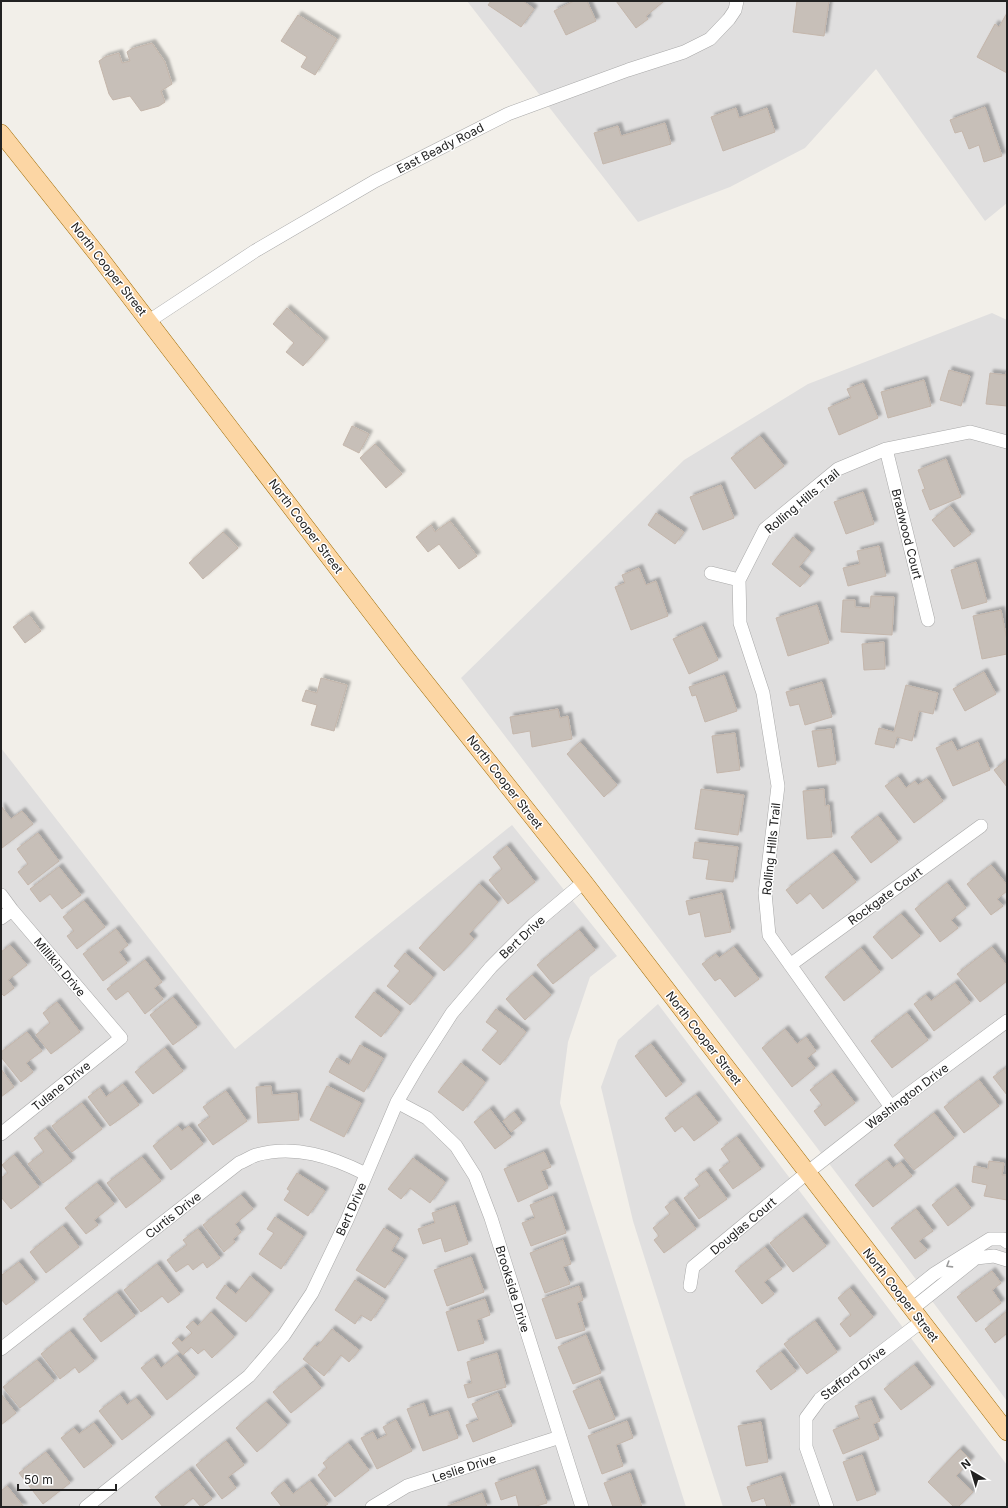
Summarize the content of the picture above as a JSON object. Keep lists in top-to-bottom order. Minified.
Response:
{"streets":{"main road":["North Cooper Street"],"street":["East Beady Road","Rolling Hills Trail","Bradwood Court","Rockgate Court","Bert Drive","Millikin Drive","Tulane Drive","Washington Drive","Curtis Drive","Douglas Court","Brookside Drive","Stafford Drive","Leslie Drive"]},"crossings":[["East Beady Road","North Cooper Street"],["North Cooper Street","Bert Drive"],["North Cooper Street","Washington Drive"],["North Cooper Street","Douglas Court"],["North Cooper Street","Stafford Drive"],["Rolling Hills Trail","Bradwood Court"],["Rolling Hills Trail","Rockgate Court"],["Rolling Hills Trail","Washington Drive"],["Bert Drive","Curtis Drive"],["Bert Drive","Brookside Drive"],["Millikin Drive","Tulane Drive"],["Washington Drive","Douglas Court"],["Brookside Drive","Leslie Drive"]],"scale_bar":"50 m","north":"top left"}
